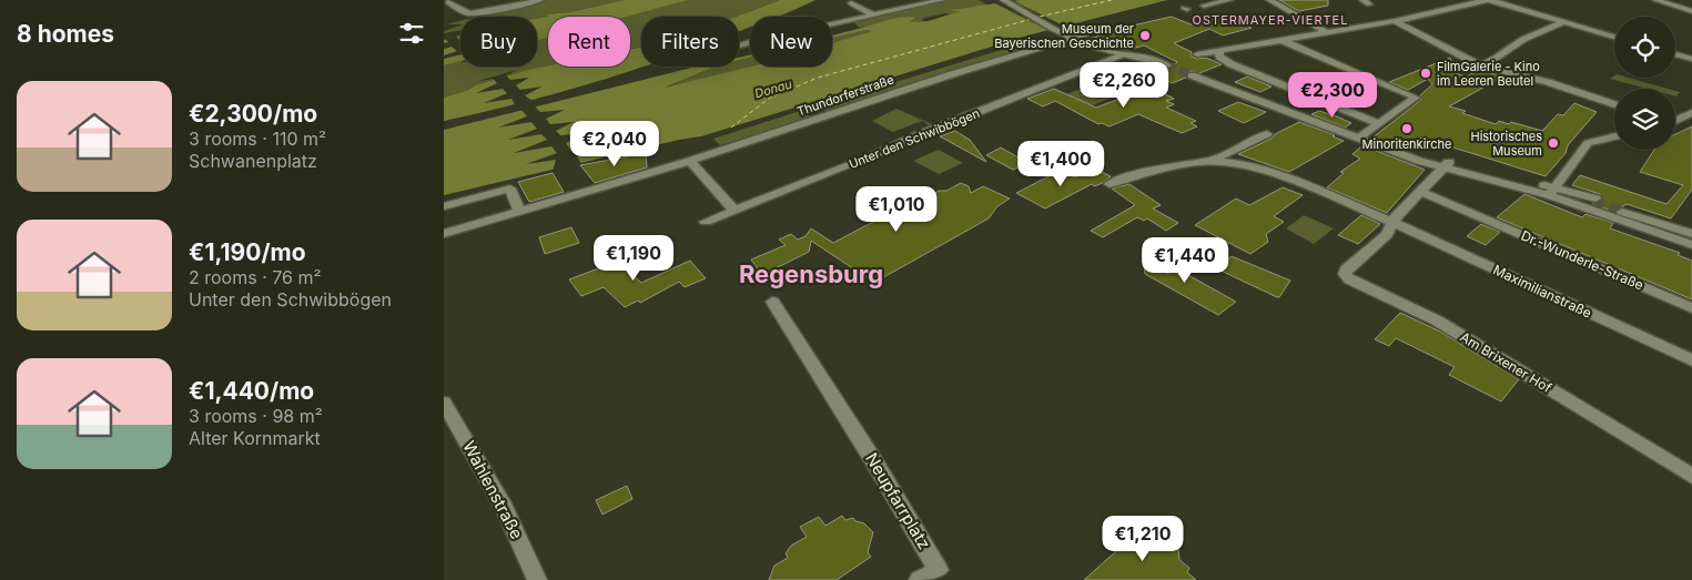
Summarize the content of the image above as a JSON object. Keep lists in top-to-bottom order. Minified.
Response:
{"streets":{"street":["Thundorferstraße","Unter den Schwibbögen","Dr.-Wunderle-Straße","Maximilianstraße","Am Brixener Hof","Wahlenstraße","Neupfarrplatz"]},"crossings":[["Maximilianstraße","Am Brixener Hof"]],"districts":["OSTERMAYER-VIERTEL","Regensburg"],"water":["Donau"],"places":["Museum der Bayerischen Geschichte","FilmGalerie - Kino im Leeren Beutel","Minoritenkirche","Historisches Museum"],"page":{"heading":"8 homes","chip":["Buy","Rent","Filters","New"],"price":["€2,260","€2,300","€2,040","€1,400","€1,010","€1,190","€1,440","€1,210"],"list":[{"name":"€2,300/mo","note":"3 rooms · 110 m² · Schwanenplatz"},{"name":"€1,190/mo","note":"2 rooms · 76 m² · Unter den Schwibbögen"},{"name":"€1,440/mo","note":"3 rooms · 98 m² · Alter Kornmarkt"}]}}
